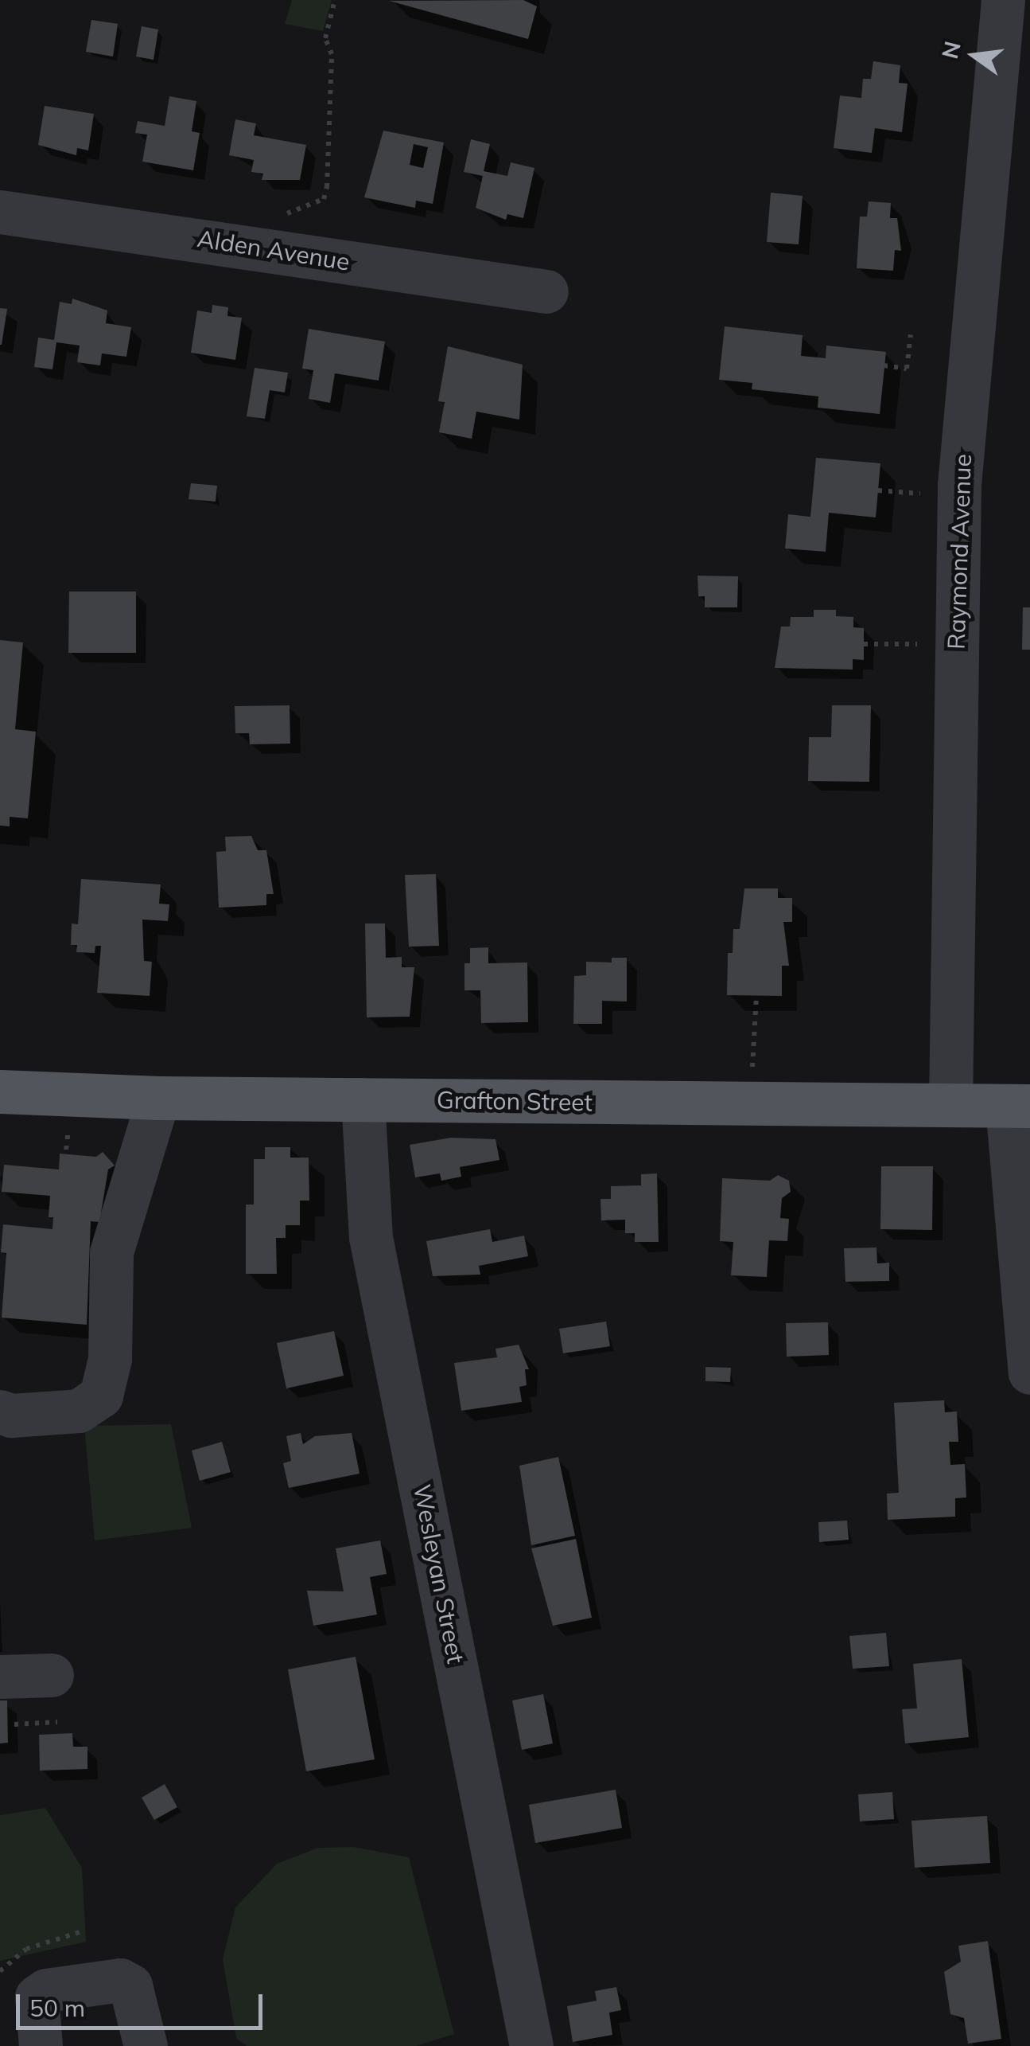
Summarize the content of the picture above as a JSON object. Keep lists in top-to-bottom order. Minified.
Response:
{"streets":{"main road":["Grafton Street"],"street":["Alden Avenue","Raymond Avenue","Wesleyan Street"]},"crossings":[["Raymond Avenue","Grafton Street"],["Grafton Street","Wesleyan Street"]],"scale_bar":"50 m","north":"left"}
